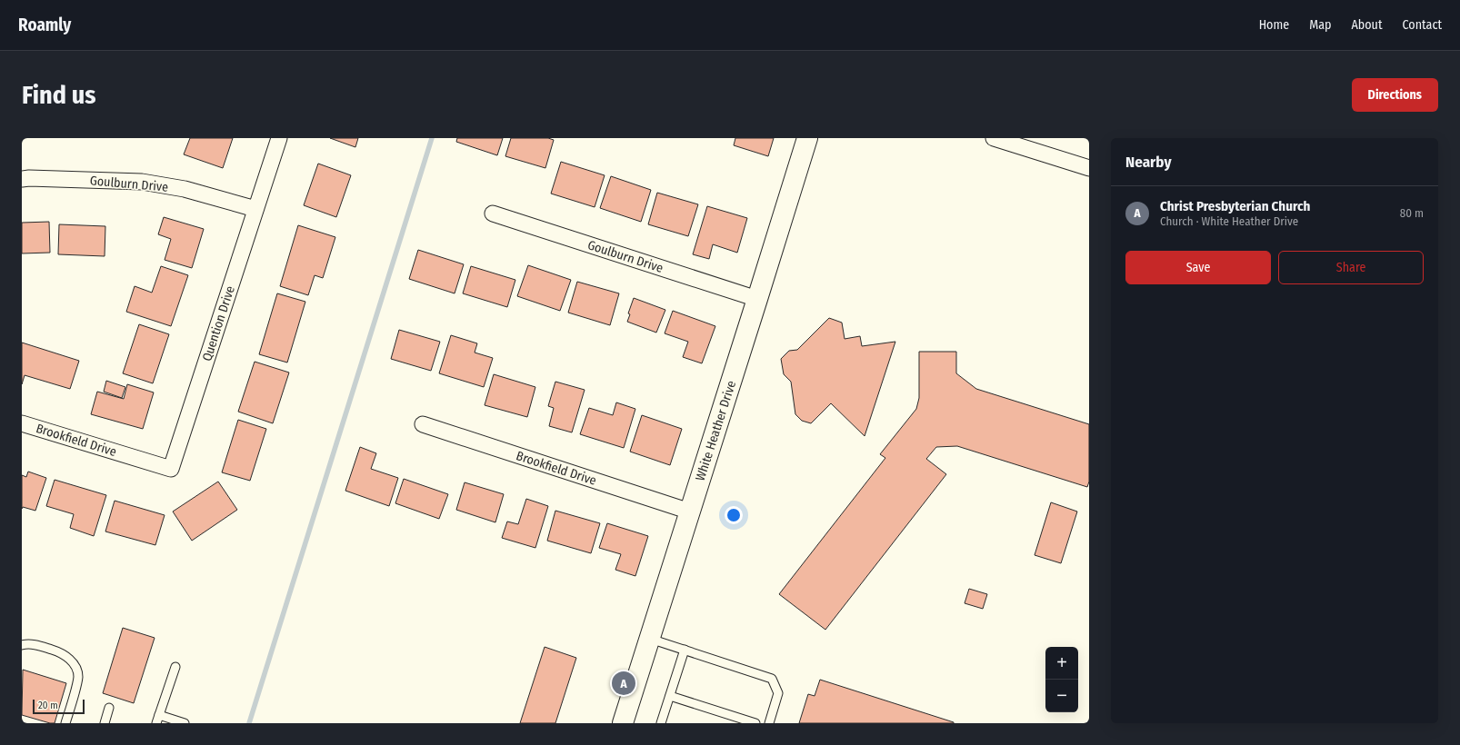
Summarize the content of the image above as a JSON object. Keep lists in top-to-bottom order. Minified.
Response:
{"streets":{"street":["Goulburn Drive","Quention Drive","White Heather Drive","Brookfield Drive"]},"crossings":[["Goulburn Drive","Quention Drive"],["Goulburn Drive","White Heather Drive"],["Quention Drive","Brookfield Drive"],["White Heather Drive","Brookfield Drive"]],"scale_bar":"20 m","page":{"header":"Roamly","nav":["Home","Map","About","Contact"],"buttons":["Directions",["Save","Share"]],"title":"Find us","heading":"Nearby","list":[{"mark":"A","name":"Christ Presbyterian Church","note":"Church · White Heather Drive","value":"80 m"}],"map_buttons":["+","−"],"pins":"A","scale":"20 m"}}
